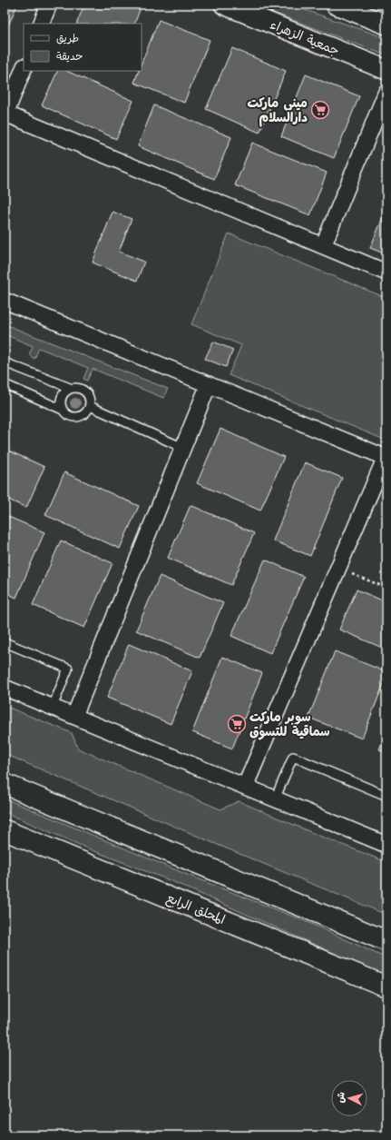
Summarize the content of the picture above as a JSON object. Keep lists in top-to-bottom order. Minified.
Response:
{"streets":{"main road":["المحلق الرابع"],"street":["جمعية الزهراء"]},"places":{"supermarket":["ميني ماركت دارالسلام","سوبر ماركت سماقية للتسوق"]},"legend":["طريق","حديقة"],"north":"left"}
